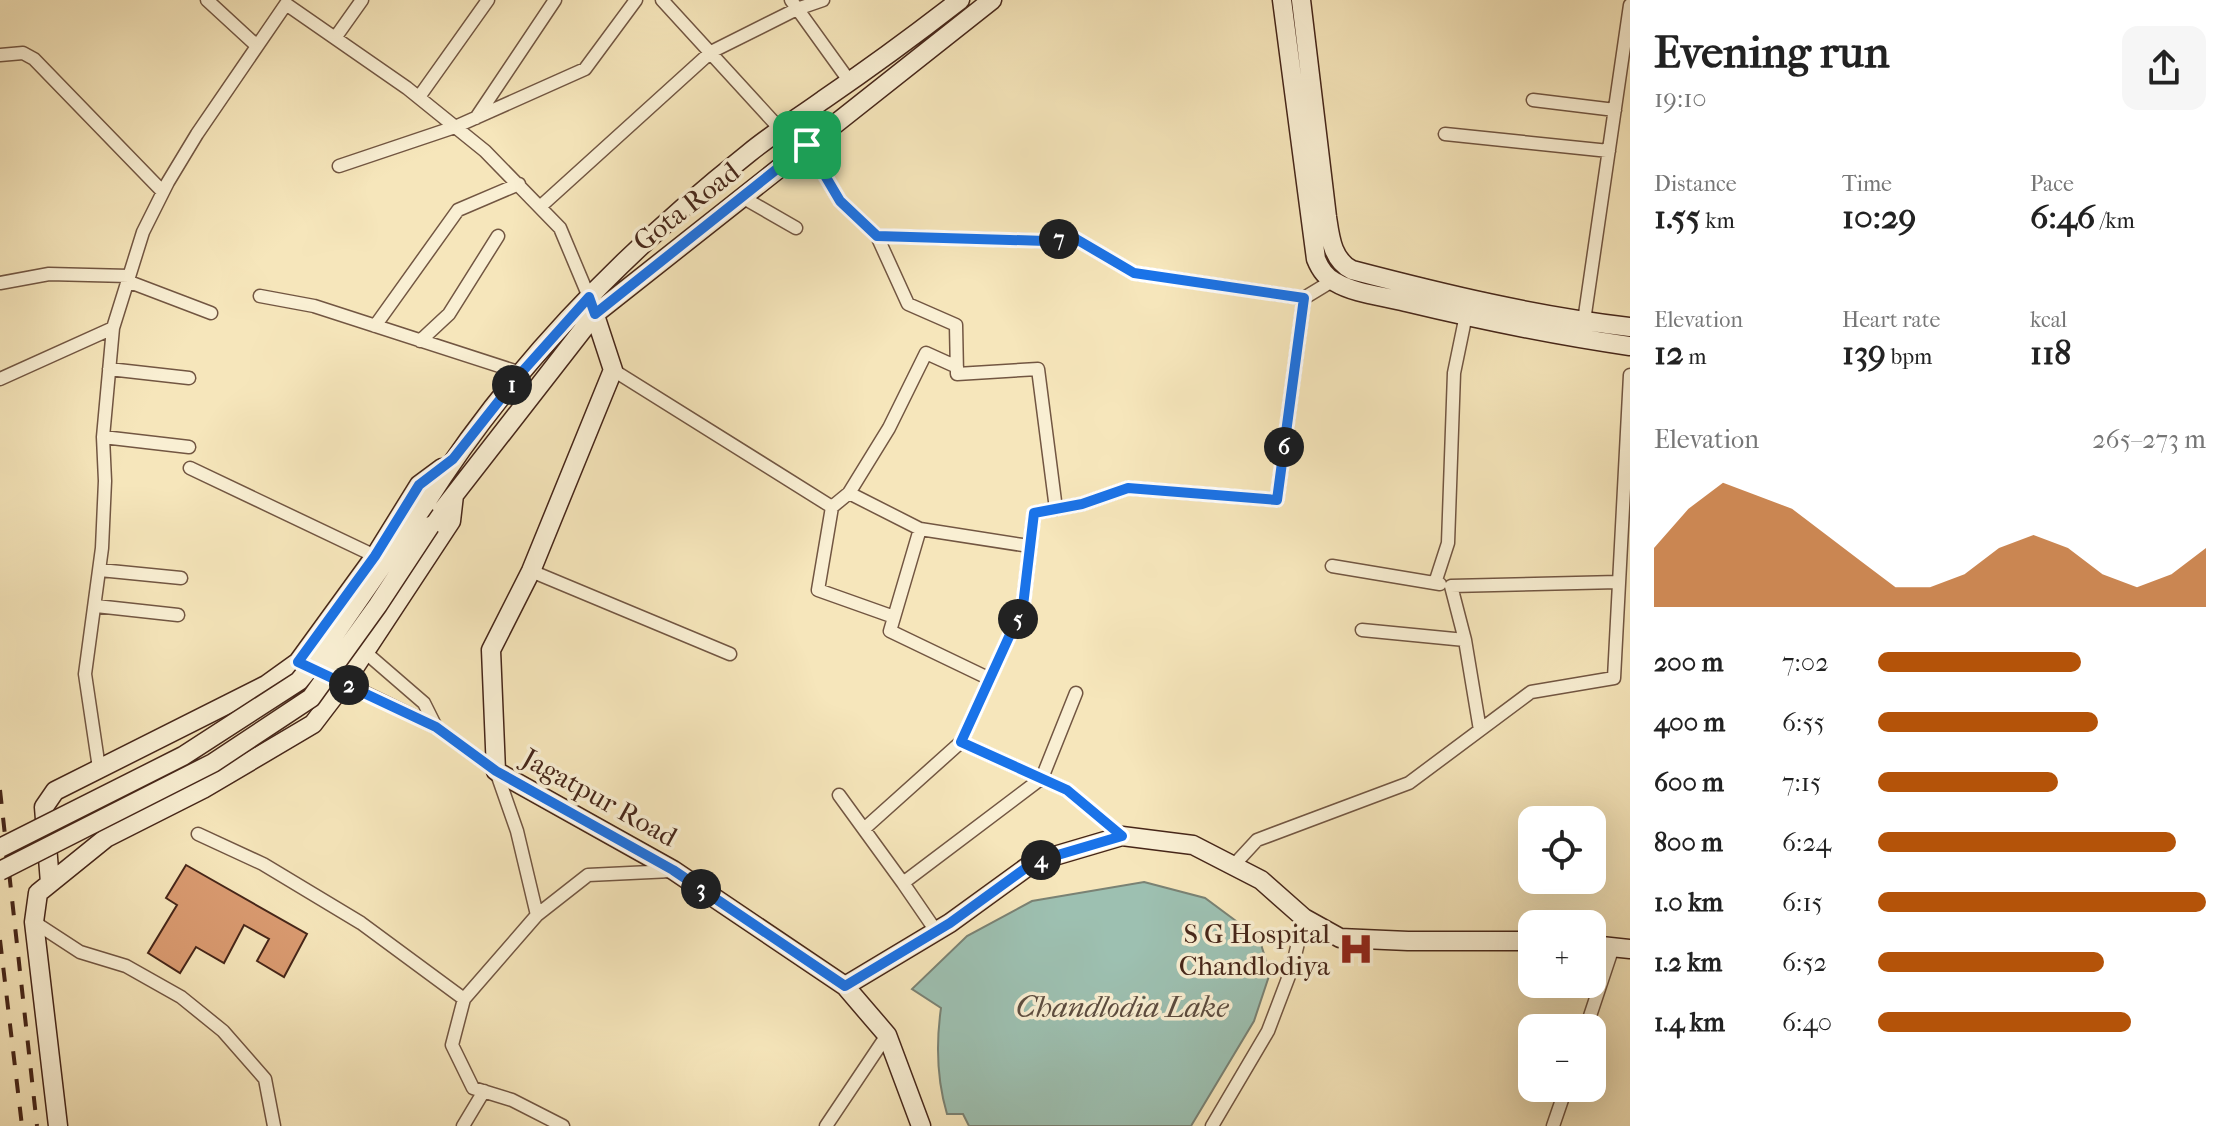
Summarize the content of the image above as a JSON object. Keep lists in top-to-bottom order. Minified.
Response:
{"streets":{"street":["Gota Road","Jagatpur Road"]},"water":["Chandlodia Lake"],"places":{"hospital":["S G Hospital Chandlodiya"]},"page":{"heading":["Evening run","19:10"],"stats":[["Distance","1.55 km"],["Time","10:29"],["Pace","6:46 /km"],["Elevation","12 m"],["Heart rate","139 bpm"],["kcal","118"]],"pins":["7","1","6","5","2","4","3"],"chart":["Elevation","265–273 m"],"list":[{"name":"200 m","note":"7:02"},{"name":"400 m","note":"6:55"},{"name":"600 m","note":"7:15"},{"name":"800 m","note":"6:24"},{"name":"1.0 km","note":"6:15"},{"name":"1.2 km","note":"6:52"},{"name":"1.4 km","note":"6:40"}],"map_buttons":["+","−"]}}
